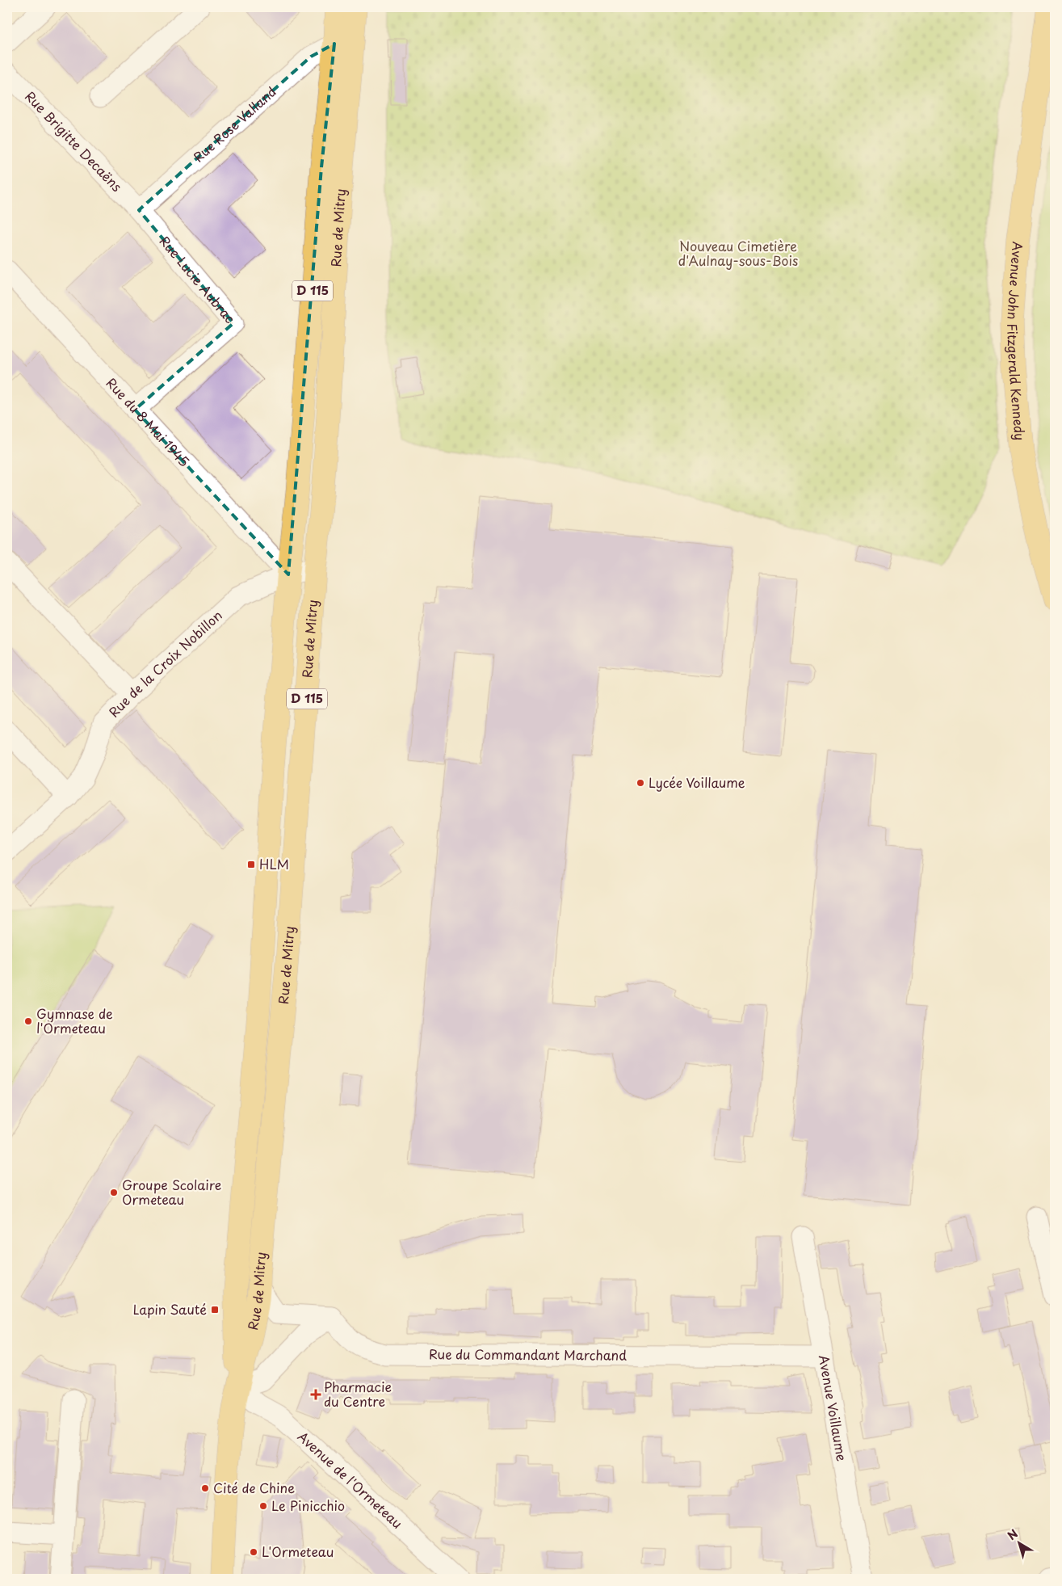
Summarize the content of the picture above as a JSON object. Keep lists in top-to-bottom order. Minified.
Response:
{"streets":{"main road":["Rue de Mitry","D 115","Avenue John Fitzgerald Kennedy"],"street":["Rue Rose Valland","Rue Brigitte Decaëns","Rue Lucie Aubrac","Rue du 8 Mai 1945","Rue de la Croix Nobillon","Rue du Commandant Marchand","Avenue Voillaume","Avenue de l'Ormeteau"]},"crossings":[["Rue Rose Valland","Rue Brigitte Decaëns"],["Rue Rose Valland","Rue de Mitry"],["Rue Rose Valland","Rue Lucie Aubrac"],["Rue Brigitte Decaëns","Rue Lucie Aubrac"],["Rue de Mitry","Rue du 8 Mai 1945"],["Rue de Mitry","Rue de la Croix Nobillon"],["Rue de Mitry","Avenue de l'Ormeteau"],["Rue Lucie Aubrac","Rue du 8 Mai 1945"],["Rue du 8 Mai 1945","Rue de la Croix Nobillon"],["Rue du Commandant Marchand","Avenue Voillaume"]],"parks":["Nouveau Cimetière d'Aulnay-sous-Bois"],"places":{"other":["Lycée Voillaume","Gymnase de l'Ormeteau","Groupe Scolaire Ormeteau","Cité de Chine","Le Pinicchio","L'Ormeteau"],"transit":["HLM","Lapin Sauté"],"health":["Pharmacie du Centre"]},"north":"top left"}
